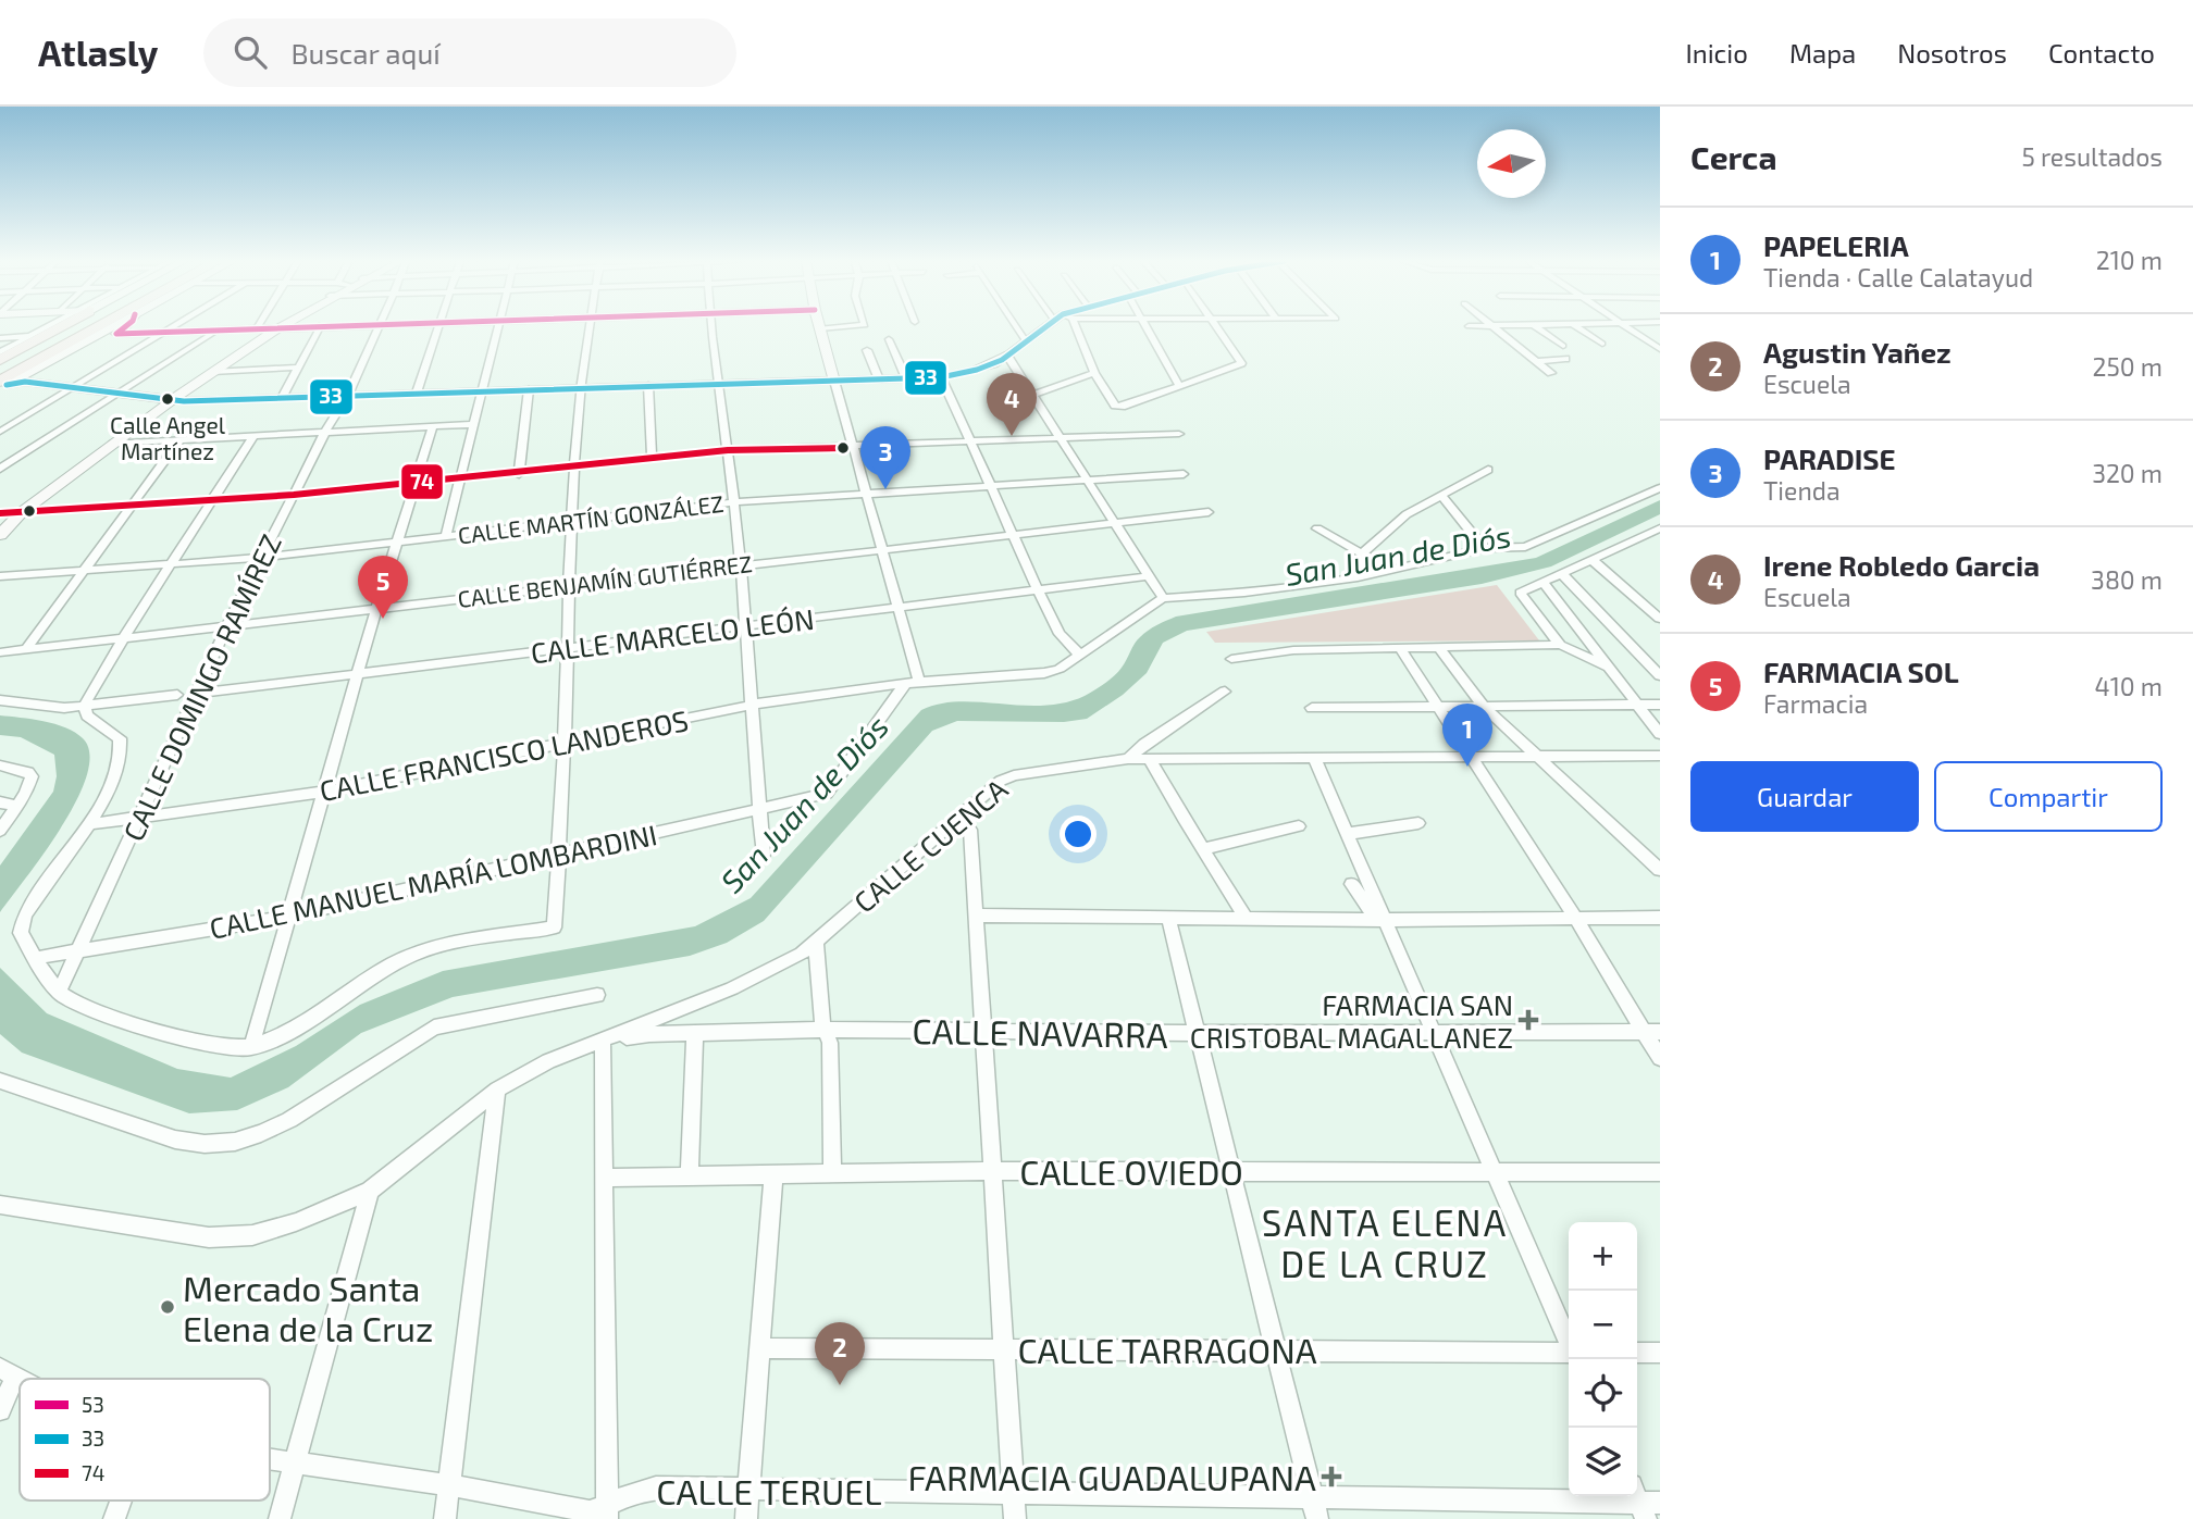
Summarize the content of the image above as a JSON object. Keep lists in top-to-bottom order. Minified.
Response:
{"streets":{"street":["CALLE MARTÍN GONZÁLEZ","CALLE BENJAMÍN GUTIÉRREZ","CALLE MARCELO LEÓN","CALLE DOMINGO RAMÍREZ","CALLE FRANCISCO LANDEROS","CALLE CUENCA","CALLE MANUEL MARÍA LOMBARDINI","CALLE NAVARRA","CALLE OVIEDO","CALLE TARRAGONA","CALLE TERUEL"]},"crossings":[["CALLE MARTÍN GONZÁLEZ","CALLE DOMINGO RAMÍREZ"],["CALLE BENJAMÍN GUTIÉRREZ","CALLE DOMINGO RAMÍREZ"],["CALLE MARCELO LEÓN","CALLE DOMINGO RAMÍREZ"],["CALLE DOMINGO RAMÍREZ","CALLE FRANCISCO LANDEROS"],["CALLE DOMINGO RAMÍREZ","CALLE MANUEL MARÍA LOMBARDINI"],["CALLE FRANCISCO LANDEROS","CALLE MANUEL MARÍA LOMBARDINI"],["CALLE CUENCA","CALLE NAVARRA"]],"districts":["SANTA ELENA DE LA CRUZ"],"water":["San Juan de Diós"],"places":{"other":["Calle Angel Martínez","Mercado Santa Elena de la Cruz"],"health":["FARMACIA SAN CRISTOBAL MAGALLANEZ","FARMACIA GUADALUPANA"]},"lines":["transit line 53","transit line 33","transit line 74"],"legend":["53","33","74"],"north":"left","page":{"header":"Atlasly","search":"Buscar aquí","nav":["Inicio","Mapa","Nosotros","Contacto"],"heading":["Cerca","5 resultados"],"list":[{"mark":"1","name":"PAPELERIA","note":"Tienda · Calle Calatayud","value":"210 m"},{"mark":"2","name":"Agustin Yañez","note":"Escuela","value":"250 m"},{"mark":"3","name":"PARADISE","note":"Tienda","value":"320 m"},{"mark":"4","name":"Irene Robledo Garcia","note":"Escuela","value":"380 m"},{"mark":"5","name":"FARMACIA SOL","note":"Farmacia","value":"410 m"}],"pins":["4","3","5","1","2"],"buttons":["Guardar","Compartir"],"map_buttons":["+","−"]}}
